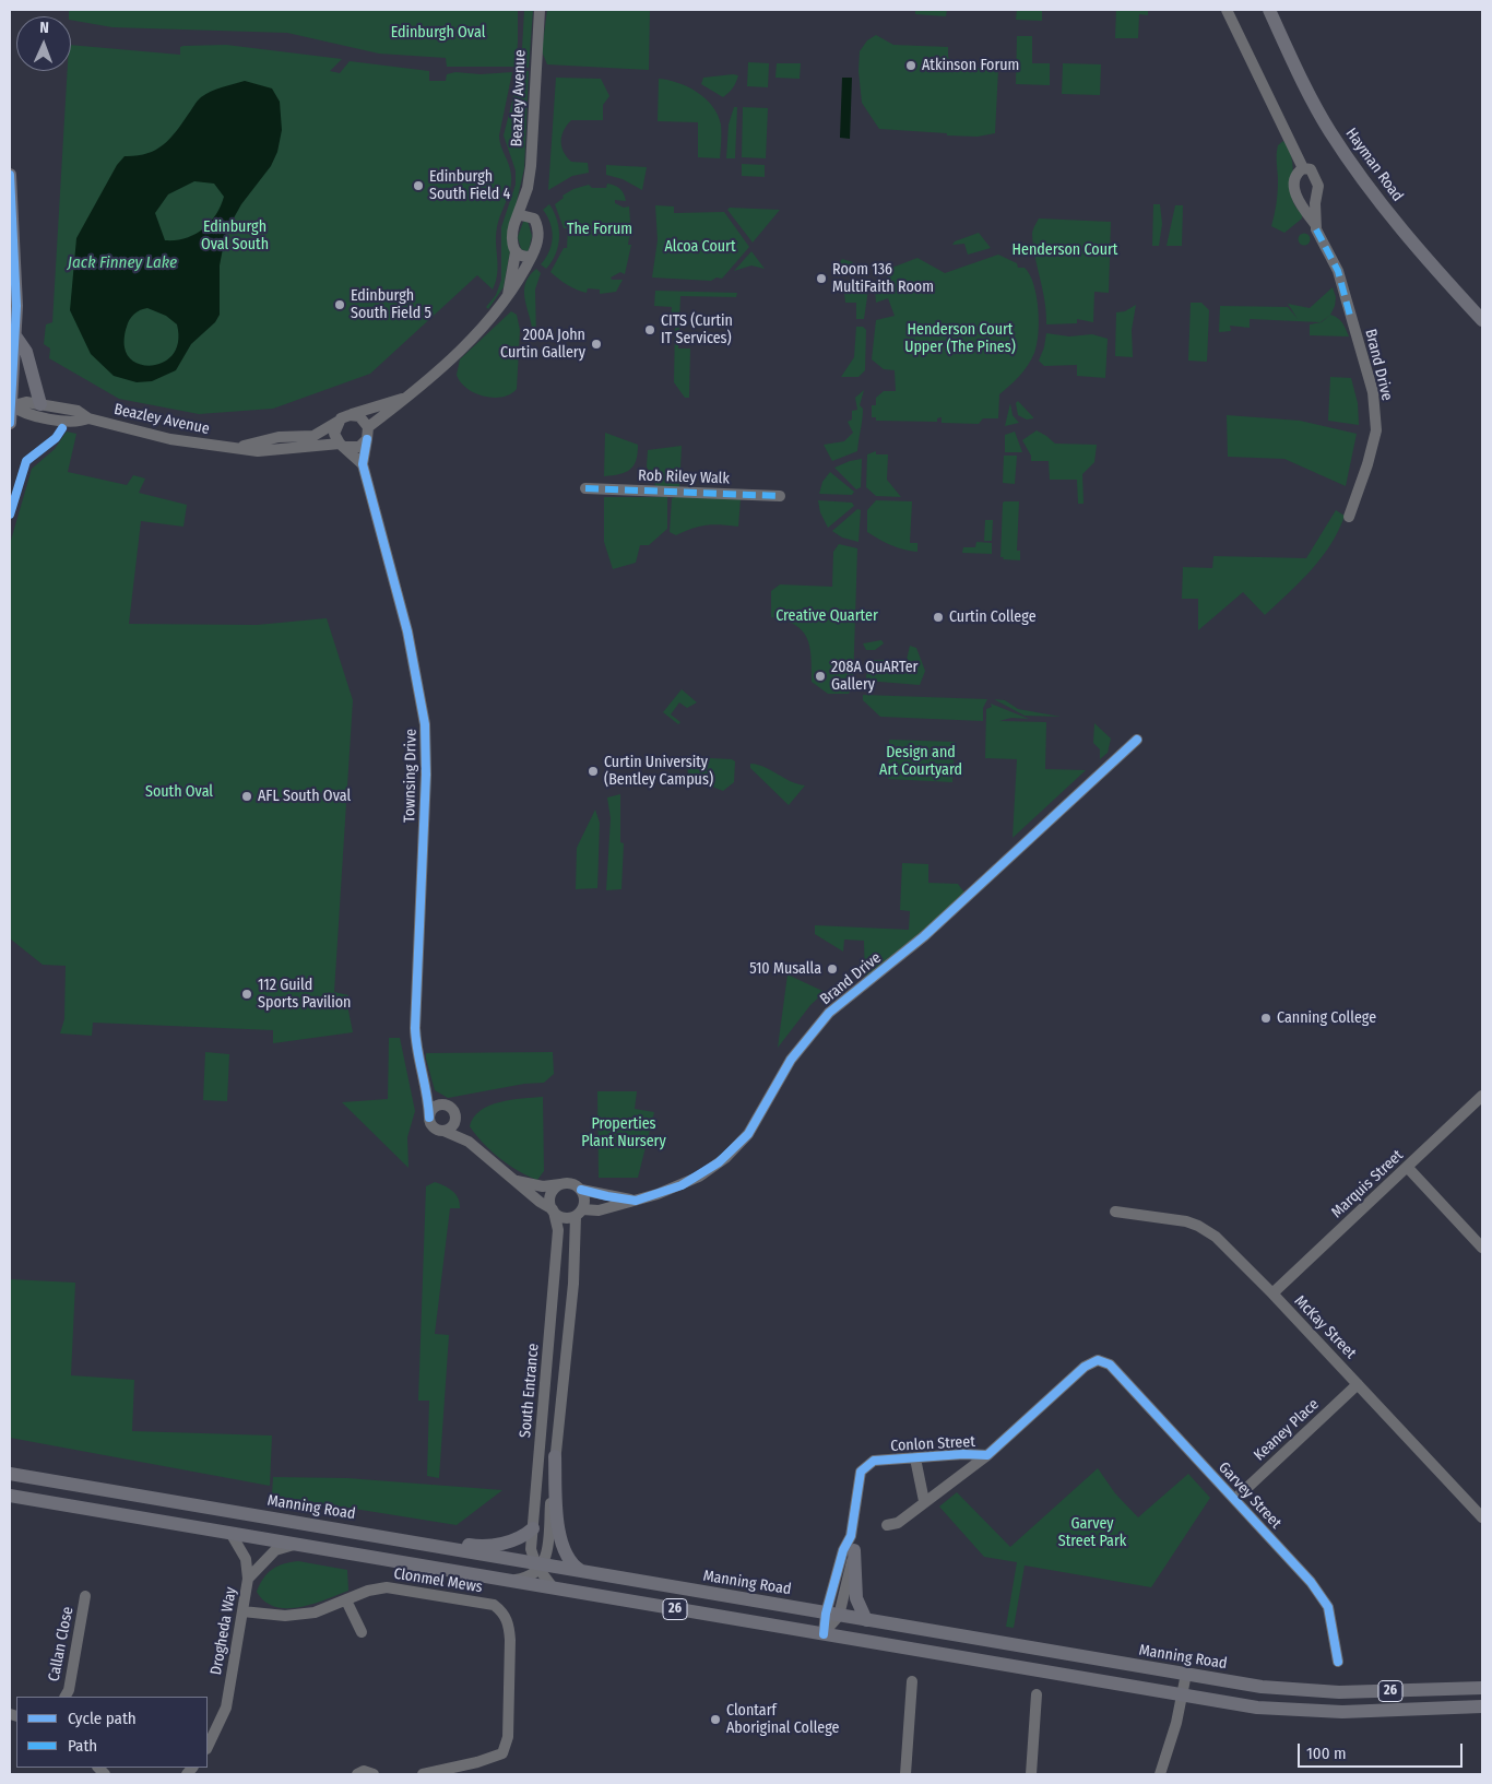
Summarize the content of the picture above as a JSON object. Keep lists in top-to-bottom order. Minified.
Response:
{"streets":{"main road":["Hayman Road","Manning Road","26"],"street":["Beazley Avenue","Brand Drive","Rob Riley Walk","Townsing Drive","Marquis Street","McKay Street","South Entrance","Keaney Place","Conlon Street","Garvey Street","Clonmel Mews","Drogheda Way","Callan Close"]},"crossings":[["Beazley Avenue","Townsing Drive"],["Brand Drive","South Entrance"],["Marquis Street","McKay Street"],["McKay Street","Keaney Place"],["South Entrance","Manning Road"],["South Entrance","26"],["Keaney Place","Garvey Street"],["Conlon Street","Garvey Street"],["Conlon Street","Manning Road"],["Conlon Street","26"],["Clonmel Mews","Drogheda Way"],["26","Drogheda Way"]],"water":["Jack Finney Lake"],"parks":["Edinburgh Oval","Edinburgh Oval South","The Forum","Alcoa Court","Henderson Court","Henderson Court Upper (The Pines)","Creative Quarter","Design and Art Courtyard","South Oval","Properties Plant Nursery","Garvey Street Park"],"places":["Atkinson Forum","Edinburgh South Field 4","Room 136 MultiFaith Room","Edinburgh South Field 5","CITS (Curtin IT Services)","200A John Curtin Gallery","Curtin College","208A QuARTer Gallery","Curtin University (Bentley Campus)","AFL South Oval","510 Musalla","112 Guild Sports Pavilion","Canning College","Clontarf Aboriginal College"],"legend":["Cycle path","Path"],"scale_bar":"100 m","north":"top"}
